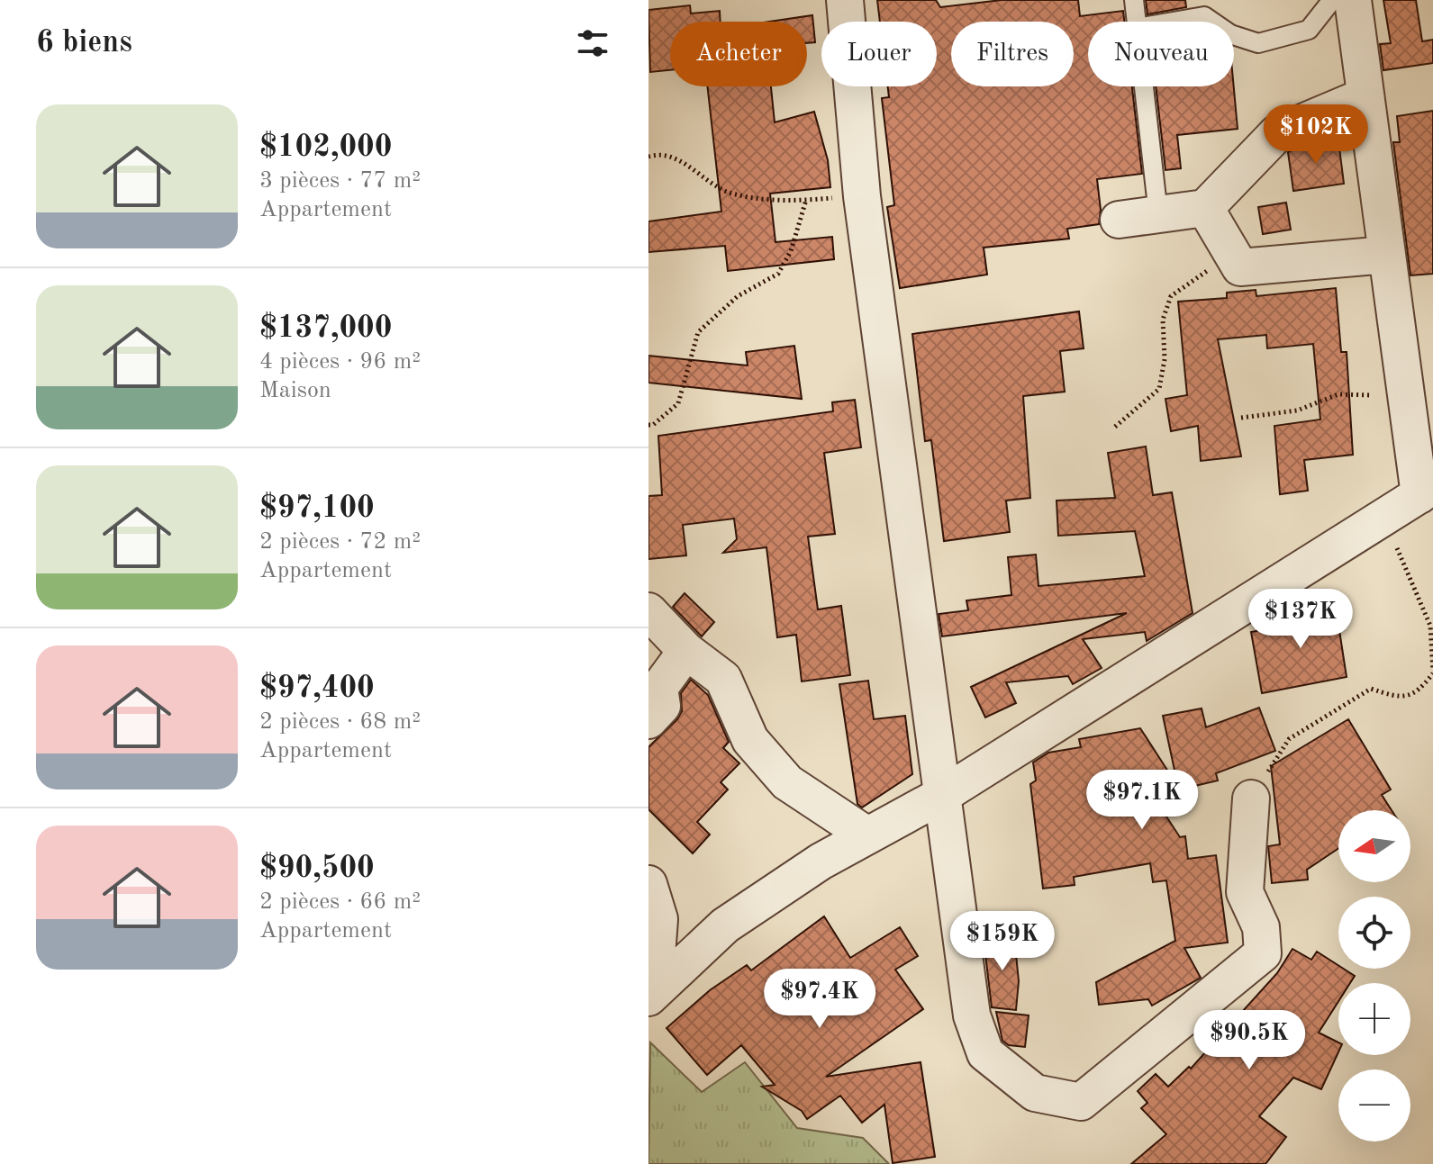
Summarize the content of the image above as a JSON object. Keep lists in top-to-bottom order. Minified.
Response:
{"north":"left","page":{"heading":"6 biens","chip":["Acheter","Louer","Filtres","Nouveau"],"list":[{"name":"$102,000","note":"3 pièces · 77 m² · Appartement"},{"name":"$137,000","note":"4 pièces · 96 m² · Maison"},{"name":"$97,100","note":"2 pièces · 72 m² · Appartement"},{"name":"$97,400","note":"2 pièces · 68 m² · Appartement"},{"name":"$90,500","note":"2 pièces · 66 m² · Appartement"}],"price":["$102K","$137K","$97.1K","$159K","$97.4K","$90.5K"],"map_buttons":["+","−"]}}
